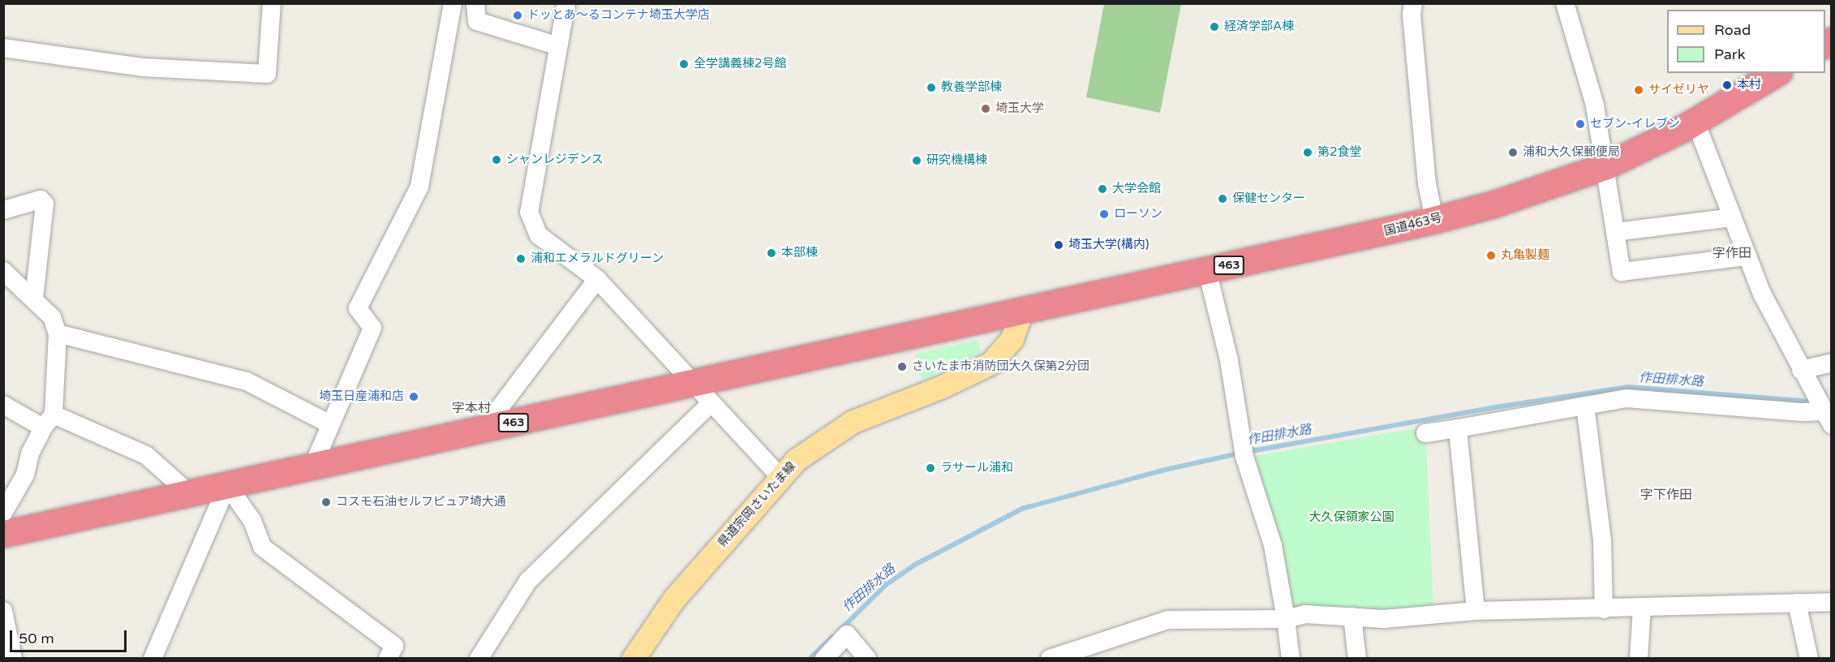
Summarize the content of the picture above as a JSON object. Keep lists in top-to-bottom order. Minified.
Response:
{"streets":{"highway":["国道463号","463"],"main road":["県道宗岡さいたま線"]},"crossings":[["国道463号","463"],["国道463号","県道宗岡さいたま線"],["463","県道宗岡さいたま線"]],"districts":["字作田","字本村","字下作田"],"water":["作田排水路"],"parks":["大久保領家公園"],"places":["ドッとあ～るコンテナ埼玉大学店","経済学部A棟","全学講義棟2号館","本村","教養学部棟","サイゼリヤ","埼玉大学","セブン-イレブン","第2食堂","浦和大久保郵便局","シャンレジデンス","研究機構棟","大学会館","保健センター","ローソン","埼玉大学(構内)","本部棟","丸亀製麺","浦和エメラルドグリーン","さいたま市消防団大久保第2分団","埼玉日産浦和店","ラサール浦和","コスモ石油セルフピュア埼大通"],"legend":["Road","Park"],"scale_bar":"50 m"}
